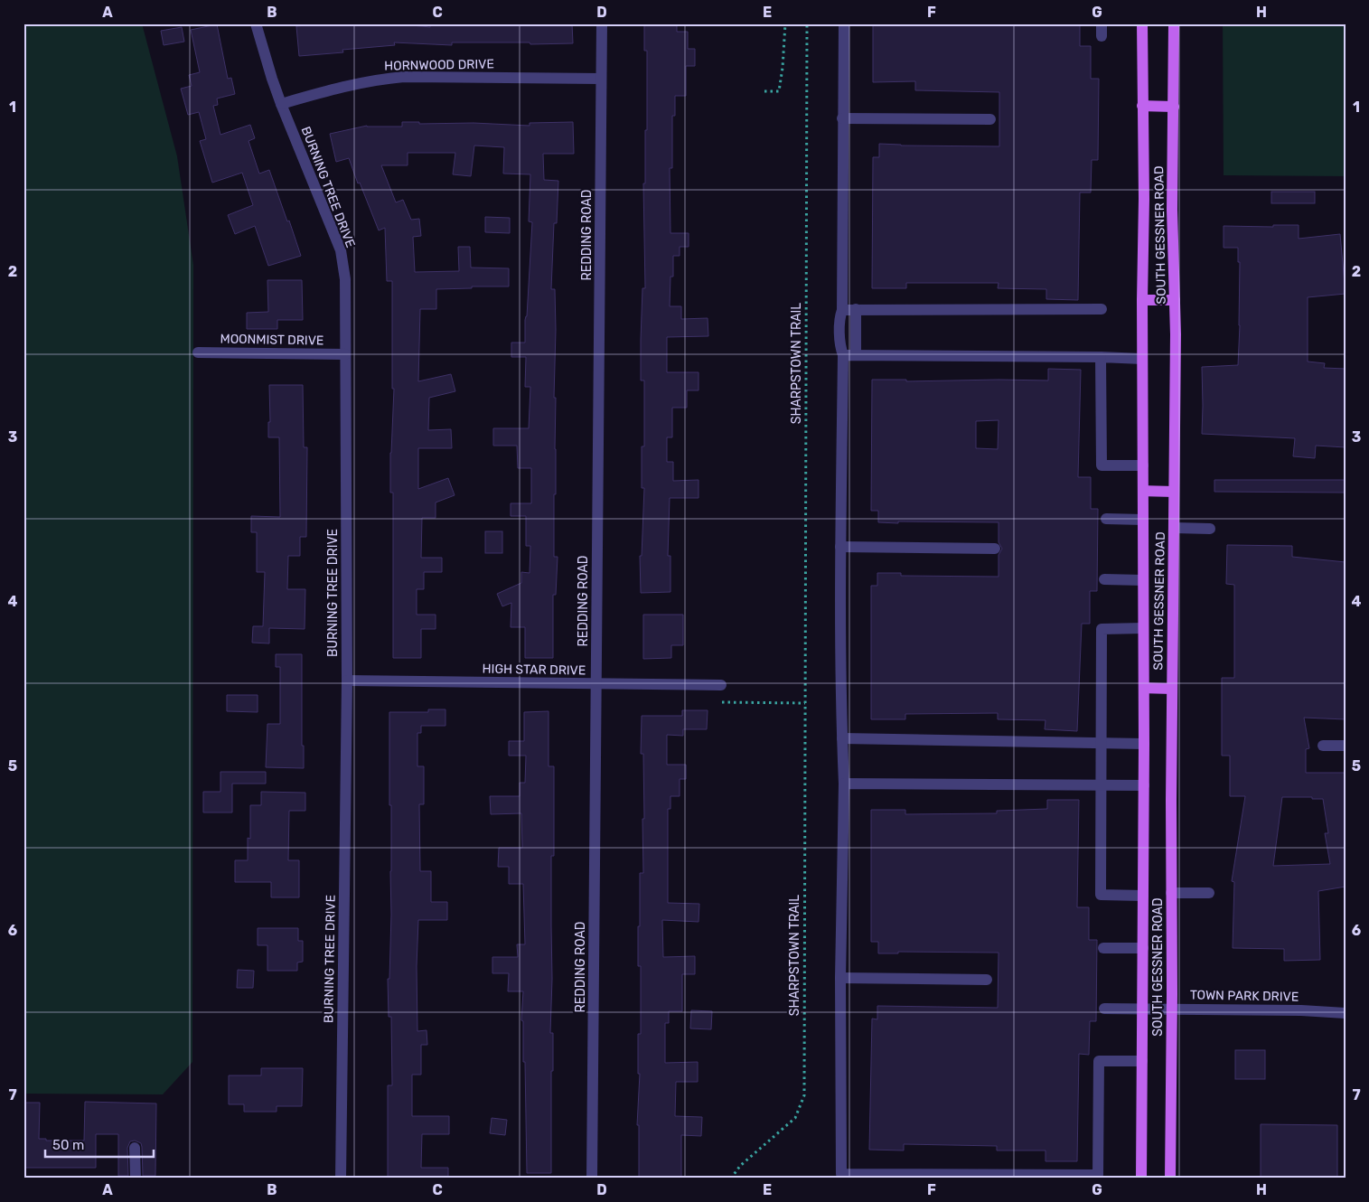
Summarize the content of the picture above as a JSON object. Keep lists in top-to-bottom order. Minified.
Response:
{"streets":{"main road":["SOUTH GESSNER ROAD"],"street":["HORNWOOD DRIVE","BURNING TREE DRIVE","REDDING ROAD","MOONMIST DRIVE","HIGH STAR DRIVE","TOWN PARK DRIVE"],"path":["SHARPSTOWN TRAIL"]},"crossings":[["HORNWOOD DRIVE","BURNING TREE DRIVE"],["HORNWOOD DRIVE","REDDING ROAD"],["BURNING TREE DRIVE","MOONMIST DRIVE"],["BURNING TREE DRIVE","HIGH STAR DRIVE"],["REDDING ROAD","HIGH STAR DRIVE"],["SOUTH GESSNER ROAD","TOWN PARK DRIVE"]],"scale_bar":"50 m","grid":{"columns":["A","B","C","D","E","F","G","H"],"rows":["1","2","3","4","5","6","7"]}}
